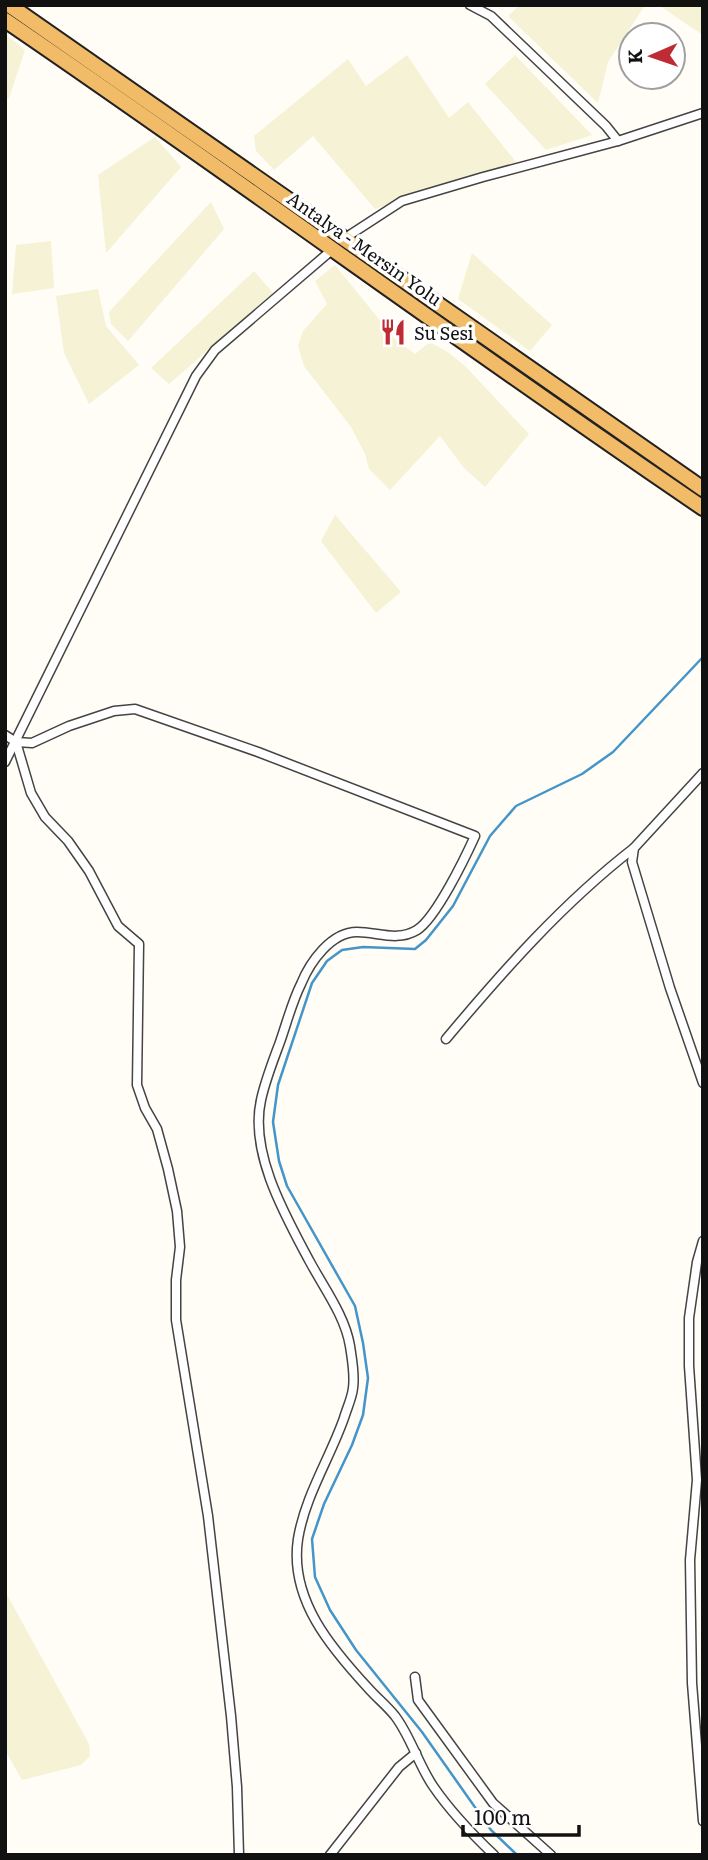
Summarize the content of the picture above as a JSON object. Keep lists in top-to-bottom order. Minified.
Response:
{"streets":{"highway":["Antalya - Mersin Yolu"]},"places":{"restaurant":["Su Sesi"]},"scale_bar":"100 m","north":"left"}
